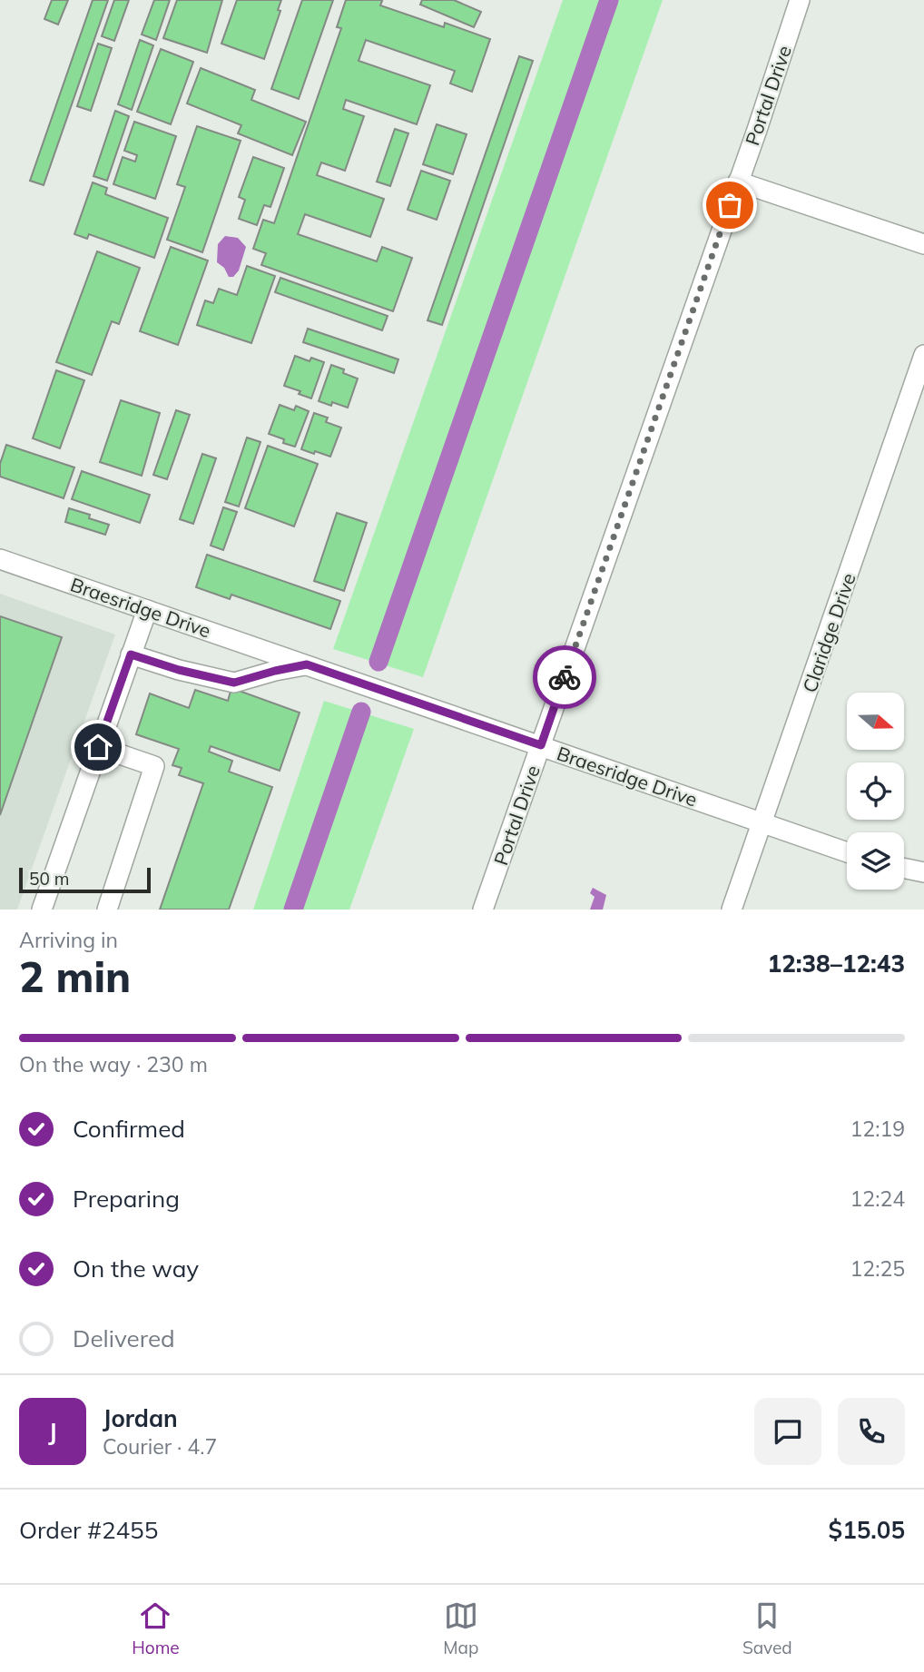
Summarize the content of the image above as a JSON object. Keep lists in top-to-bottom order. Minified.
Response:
{"streets":{"street":["Portal Drive","Braesridge Drive","Claridge Drive"]},"crossings":[["Portal Drive","Braesridge Drive"],["Braesridge Drive","Claridge Drive"]],"scale_bar":"50 m","north":"right","page":{"scale":"50 m","heading":["2 min","Arriving in","12:38–12:43"],"panel":["Jordan","Courier · 4.7","Order #2455","$15.05"],"bar":"On the way · 230 m","list":[["Confirmed","12:19"],["Preparing","12:24"],["On the way","12:25"],"Delivered"],"round":"J","tabs":["Home","Map","Saved"]}}
